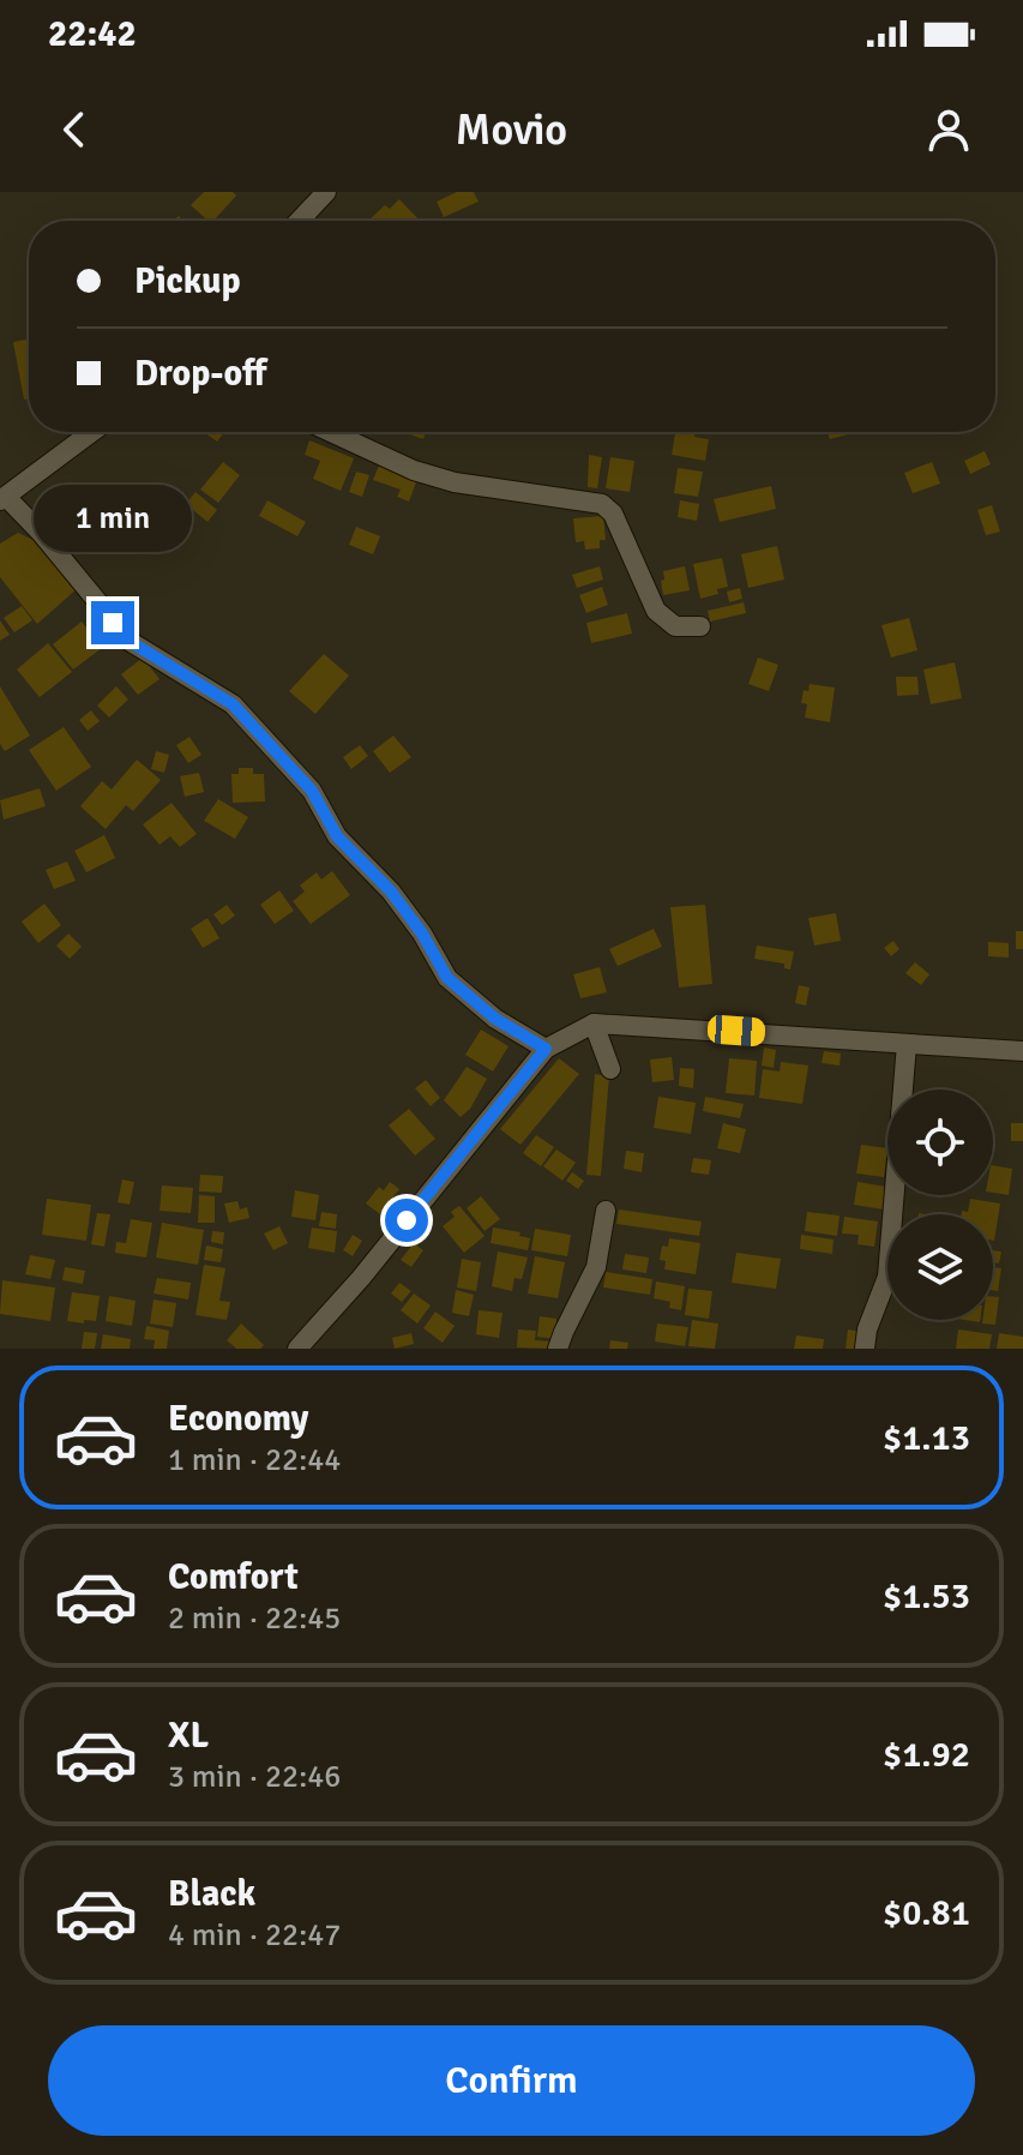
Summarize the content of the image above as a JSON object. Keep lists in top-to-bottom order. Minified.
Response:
{"page":{"status":"22:42","header":"Movio","banner":["Pickup","Drop-off"],"bubble":"1 min","list":[{"name":"Economy","note":"1 min · 22:44","value":"$1.13"},{"name":"Comfort","note":"2 min · 22:45","value":"$1.53"},{"name":"XL","note":"3 min · 22:46","value":"$1.92"},{"name":"Black","note":"4 min · 22:47","value":"$0.81"}],"buttons":"Confirm"}}
